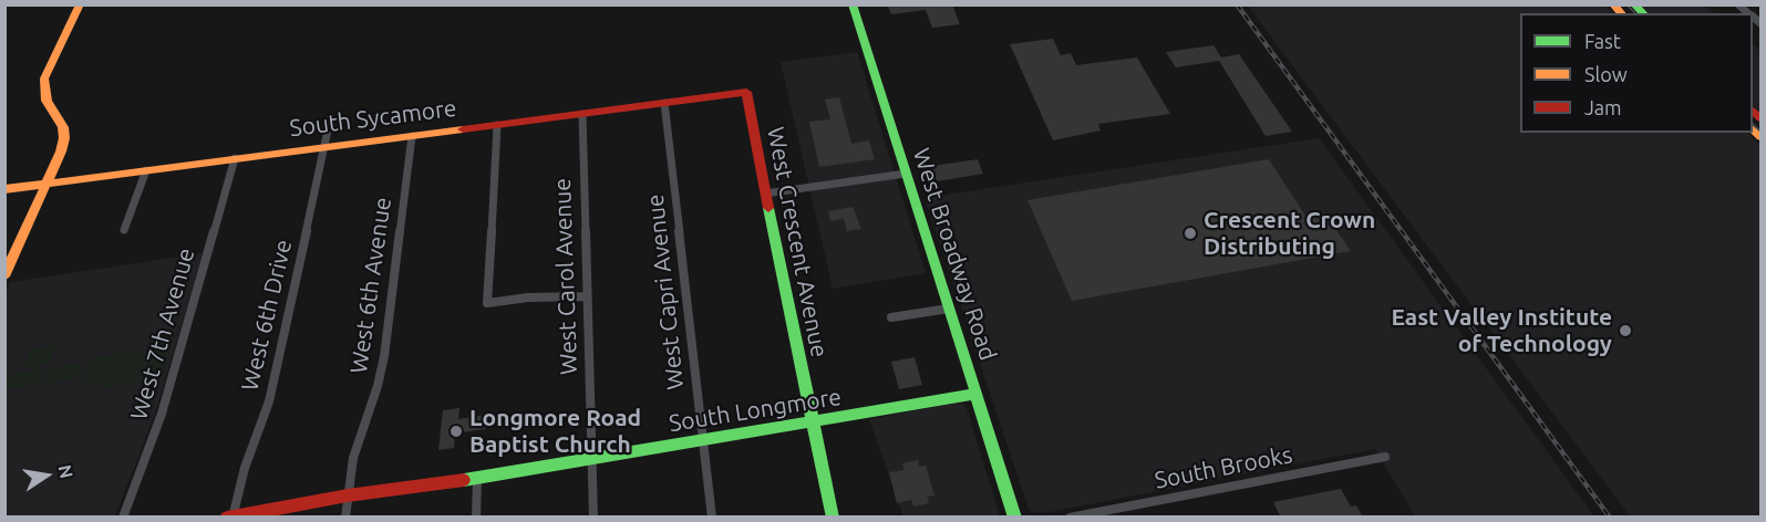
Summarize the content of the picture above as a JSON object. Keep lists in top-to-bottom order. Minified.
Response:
{"streets":{"street":["South Sycamore","West Crescent Avenue","West Broadway Road","West Carol Avenue","West 6th Avenue","West Capri Avenue","West 6th Drive","West 7th Avenue","South Longmore","South Brooks"]},"crossings":[["South Sycamore","West Crescent Avenue"],["South Sycamore","West Carol Avenue"],["South Sycamore","West 6th Avenue"],["South Sycamore","West Capri Avenue"],["South Sycamore","West 6th Drive"],["South Sycamore","West 7th Avenue"],["West Crescent Avenue","South Longmore"],["West Broadway Road","South Longmore"],["West Carol Avenue","South Longmore"],["West 6th Avenue","South Longmore"],["West Capri Avenue","South Longmore"],["West 6th Drive","South Longmore"]],"places":["Crescent Crown Distributing","East Valley Institute of Technology","Longmore Road Baptist Church"],"legend":["Fast","Slow","Jam"],"north":"right"}
